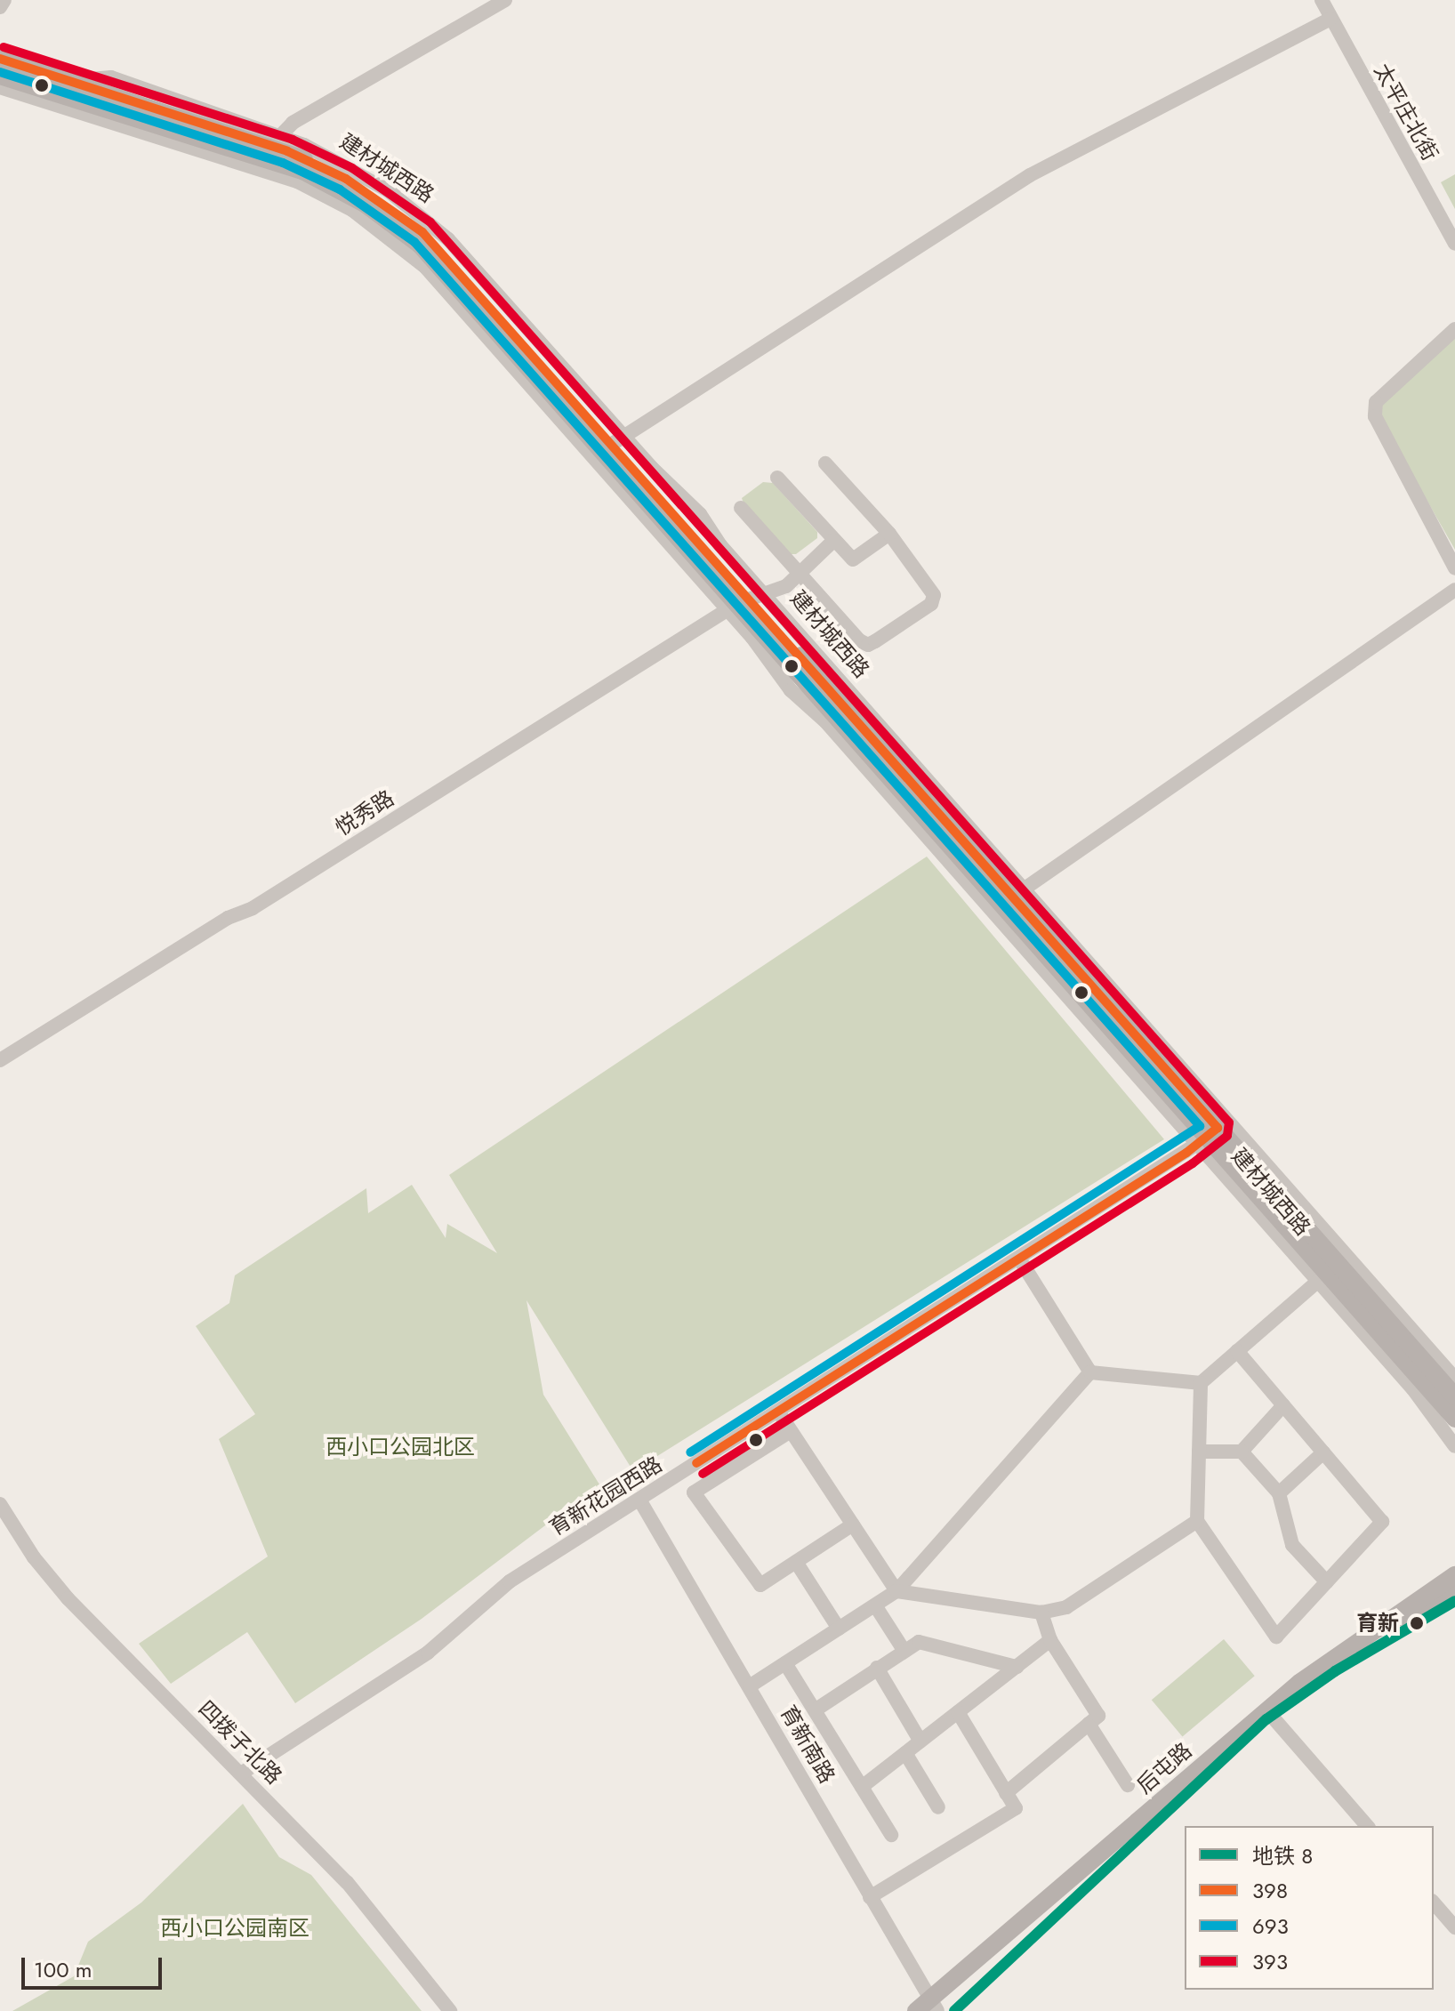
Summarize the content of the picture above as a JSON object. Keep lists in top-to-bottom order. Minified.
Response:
{"streets":{"main road":["建材城西路","后屯路"],"street":["太平庄北街","悦秀路","育新花园西路","四拨子北路","育新南路"]},"crossings":[["建材城西路","悦秀路"],["建材城西路","育新花园西路"],["育新花园西路","四拨子北路"],["育新花园西路","育新南路"],["育新南路","后屯路"]],"parks":["西小口公园北区","西小口公园南区"],"places":["育新"],"lines":["transit line 393","transit line 398","transit line 693","metro line 8"],"legend":["地铁 8","398","693","393"],"scale_bar":"100 m"}
